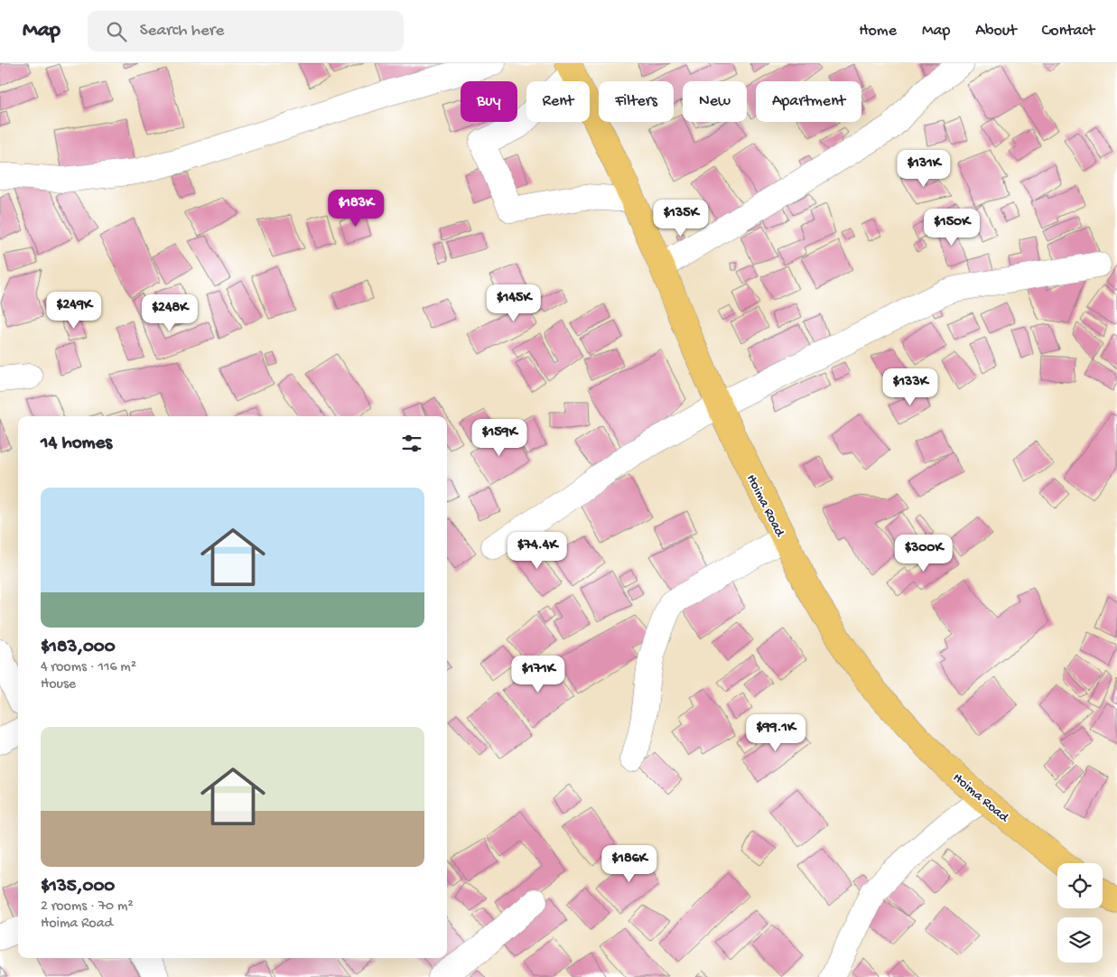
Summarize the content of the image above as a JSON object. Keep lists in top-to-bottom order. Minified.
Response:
{"streets":{"main road":["Hoima Road"]},"page":{"header":"Map","search":"Search here","nav":["Home","Map","About","Contact"],"chip":["Buy","Rent","Filters","New","Apartment"],"price":["$131K","$183K","$135K","$150K","$145K","$249K","$248K","$133K","$159K","$74.4K","$300K","$171K","$99.1K","$186K"],"heading":"14 homes","list":[{"name":"$183,000","note":"4 rooms · 116 m² · House"},{"name":"$135,000","note":"2 rooms · 70 m² · Hoima Road"}]}}
